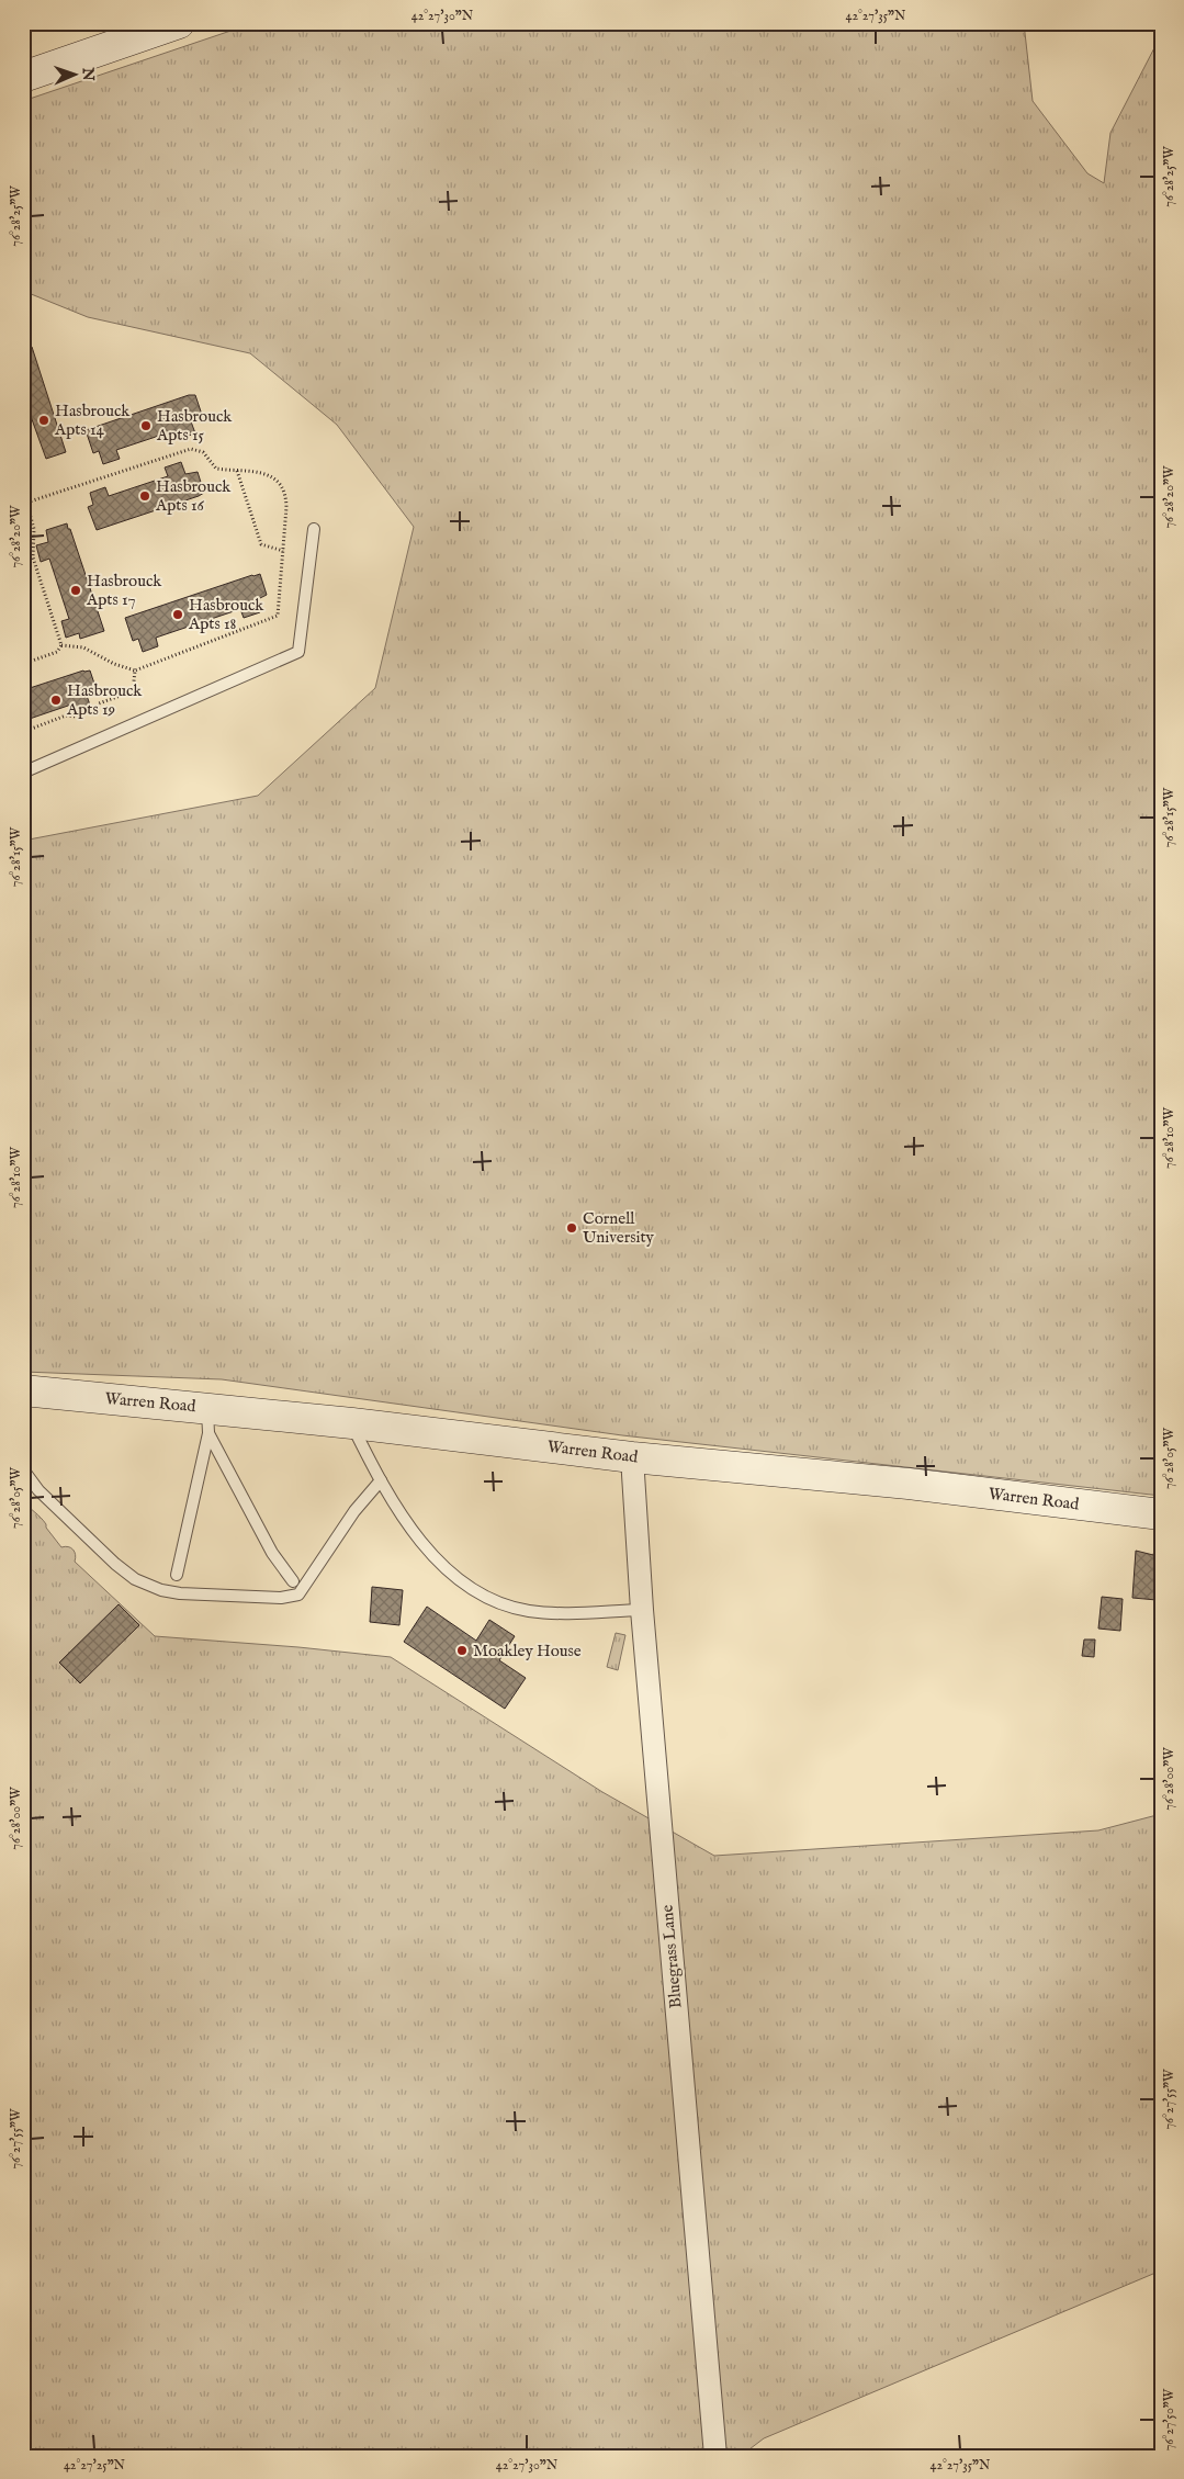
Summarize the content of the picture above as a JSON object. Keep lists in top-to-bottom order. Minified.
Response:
{"streets":{"street":["Warren Road","Bluegrass Lane"]},"crossings":[["Warren Road","Bluegrass Lane"]],"places":["Hasbrouck Apts 14","Hasbrouck Apts 15","Hasbrouck Apts 16","Hasbrouck Apts 17","Hasbrouck Apts 18","Hasbrouck Apts 19","Cornell University","Moakley House"],"north":"right","coordinates":["42°27'30\"N","42°27'35\"N","76°28'25\"W","76°28'20\"W","76°28'15\"W","76°28'10\"W","76°28'05\"W","76°28'00\"W","76°27'55\"W","76°27'50\"W","42°27'25\"N"]}
